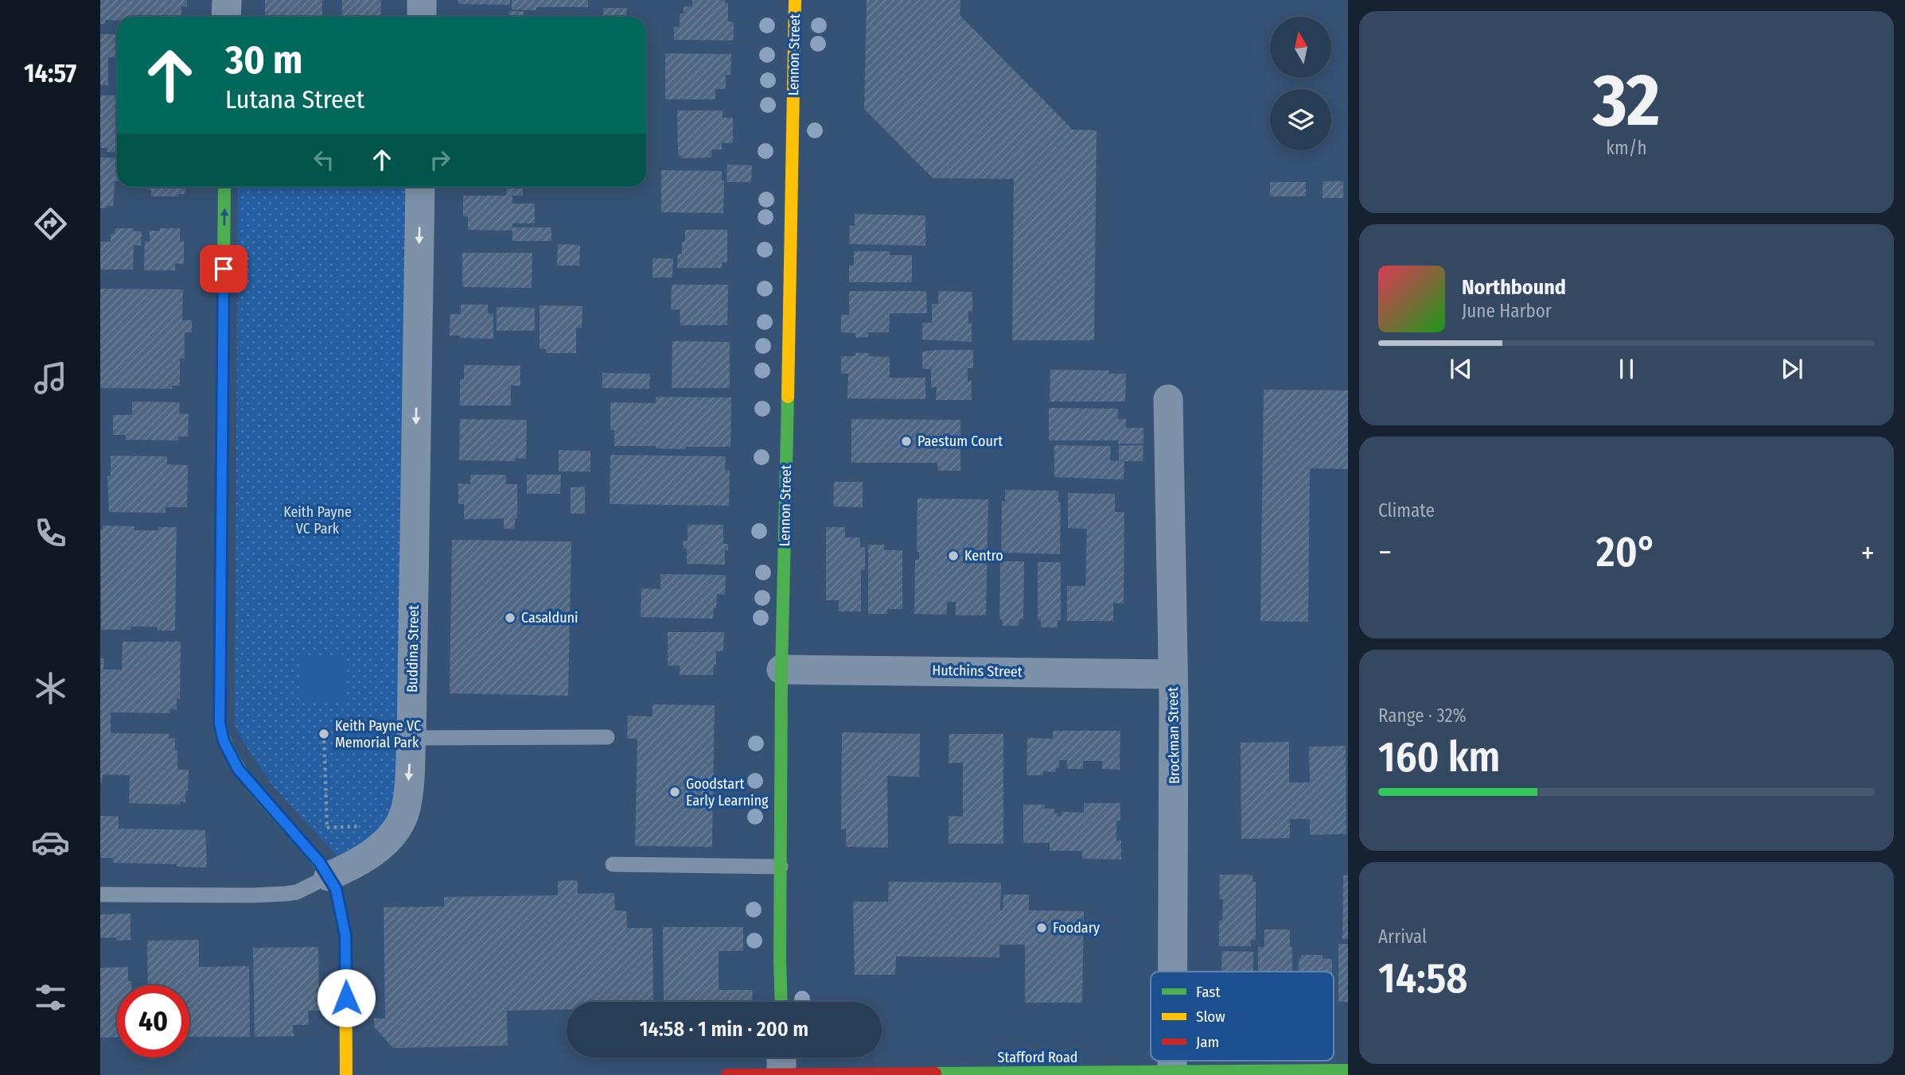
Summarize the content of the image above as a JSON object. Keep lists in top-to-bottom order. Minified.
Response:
{"streets":{"main road":["Lennon Street","Stafford Road"],"street":["Buddina Street","Hutchins Street","Brockman Street"]},"crossings":[["Lennon Street","Hutchins Street"],["Hutchins Street","Brockman Street"],["Brockman Street","Stafford Road"]],"one_way":["Buddina Street"],"parks":["Keith Payne VC Park"],"places":["Paestum Court","Kentro","Casalduni","Keith Payne VC Memorial Park","Goodstart Early Learning","Foodary"],"legend":["Fast","Slow","Jam"],"north":"top","page":{"tabs":"14:57","tile":[["32","km/h"],"Climate",["Range · 32%","160 km"],["Arrival","14:58"]],"turn":["30 m","Lutana Street"],"song":["Northbound","June Harbor"],"heat":["−","20°","+"],"limit":"40","trip":"14:58 · 1 min · 200 m"}}
